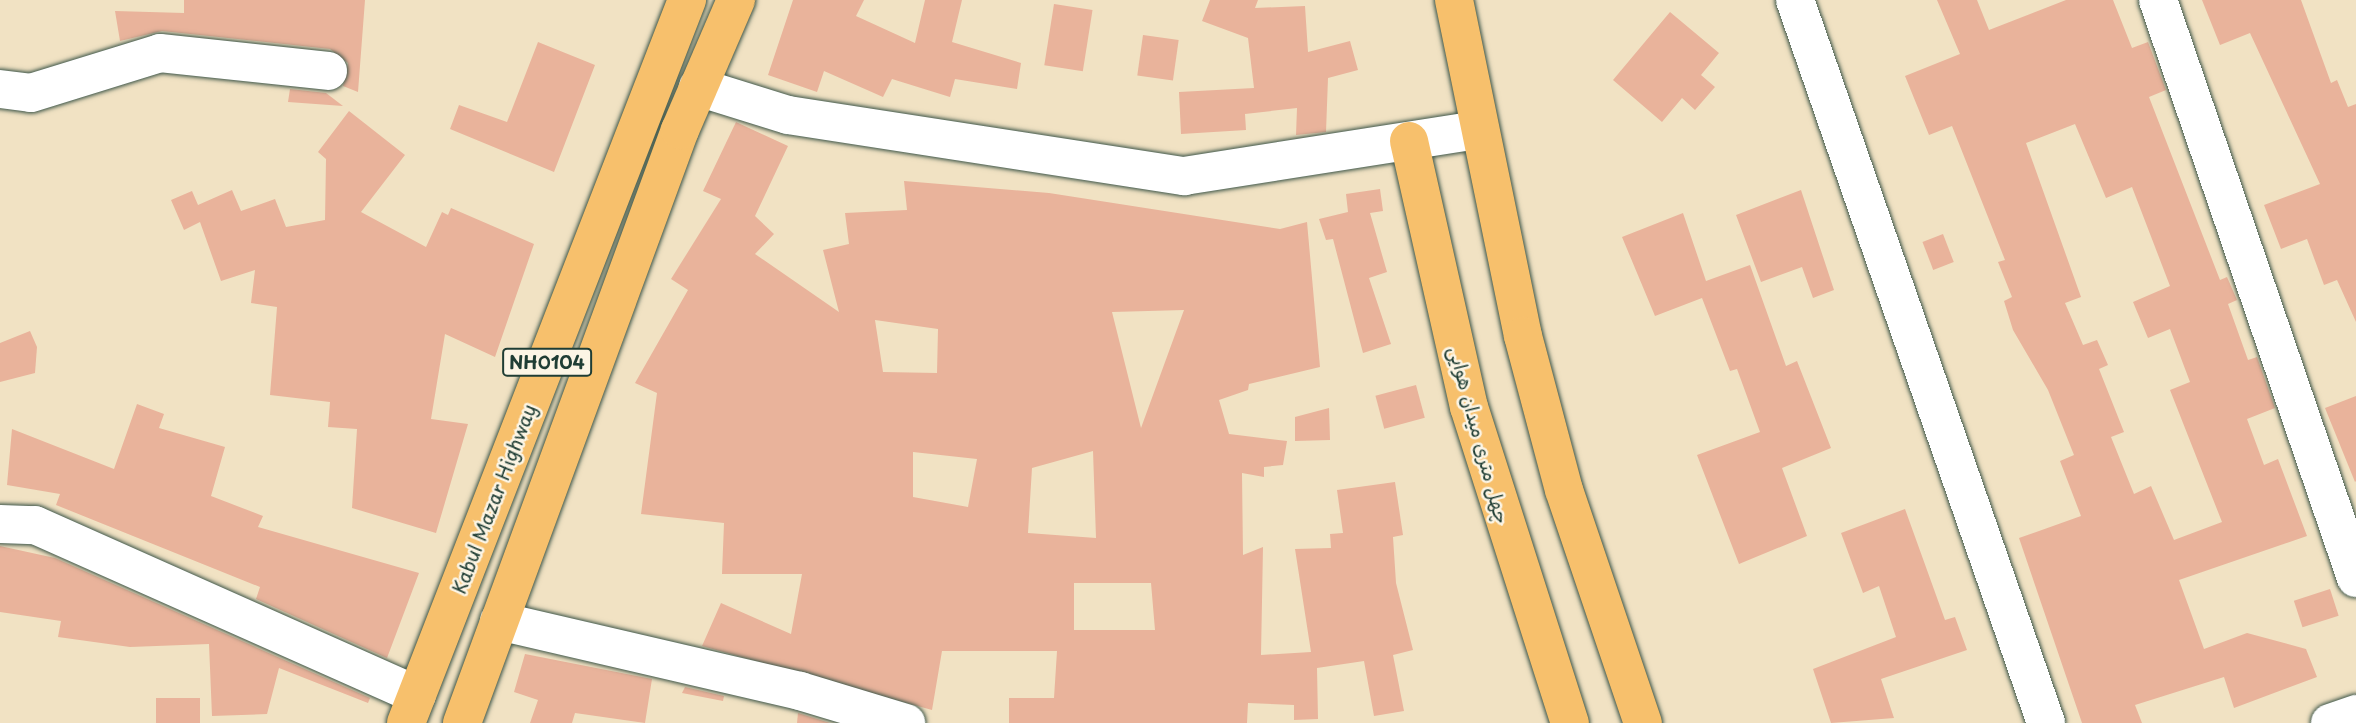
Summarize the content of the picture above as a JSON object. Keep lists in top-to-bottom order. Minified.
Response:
{"streets":{"main road":["NH0104","چهل متری میدان هوایی","Kabul Mazar Highway"]}}
